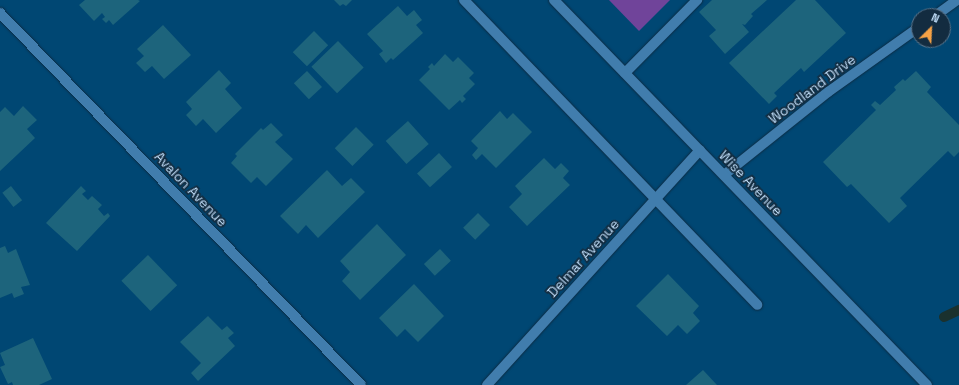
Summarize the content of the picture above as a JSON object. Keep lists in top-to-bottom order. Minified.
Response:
{"streets":{"street":["Woodland Drive","Wise Avenue","Avalon Avenue","Delmar Avenue"]},"crossings":[["Woodland Drive","Wise Avenue"],["Wise Avenue","Delmar Avenue"]],"north":"top right"}
